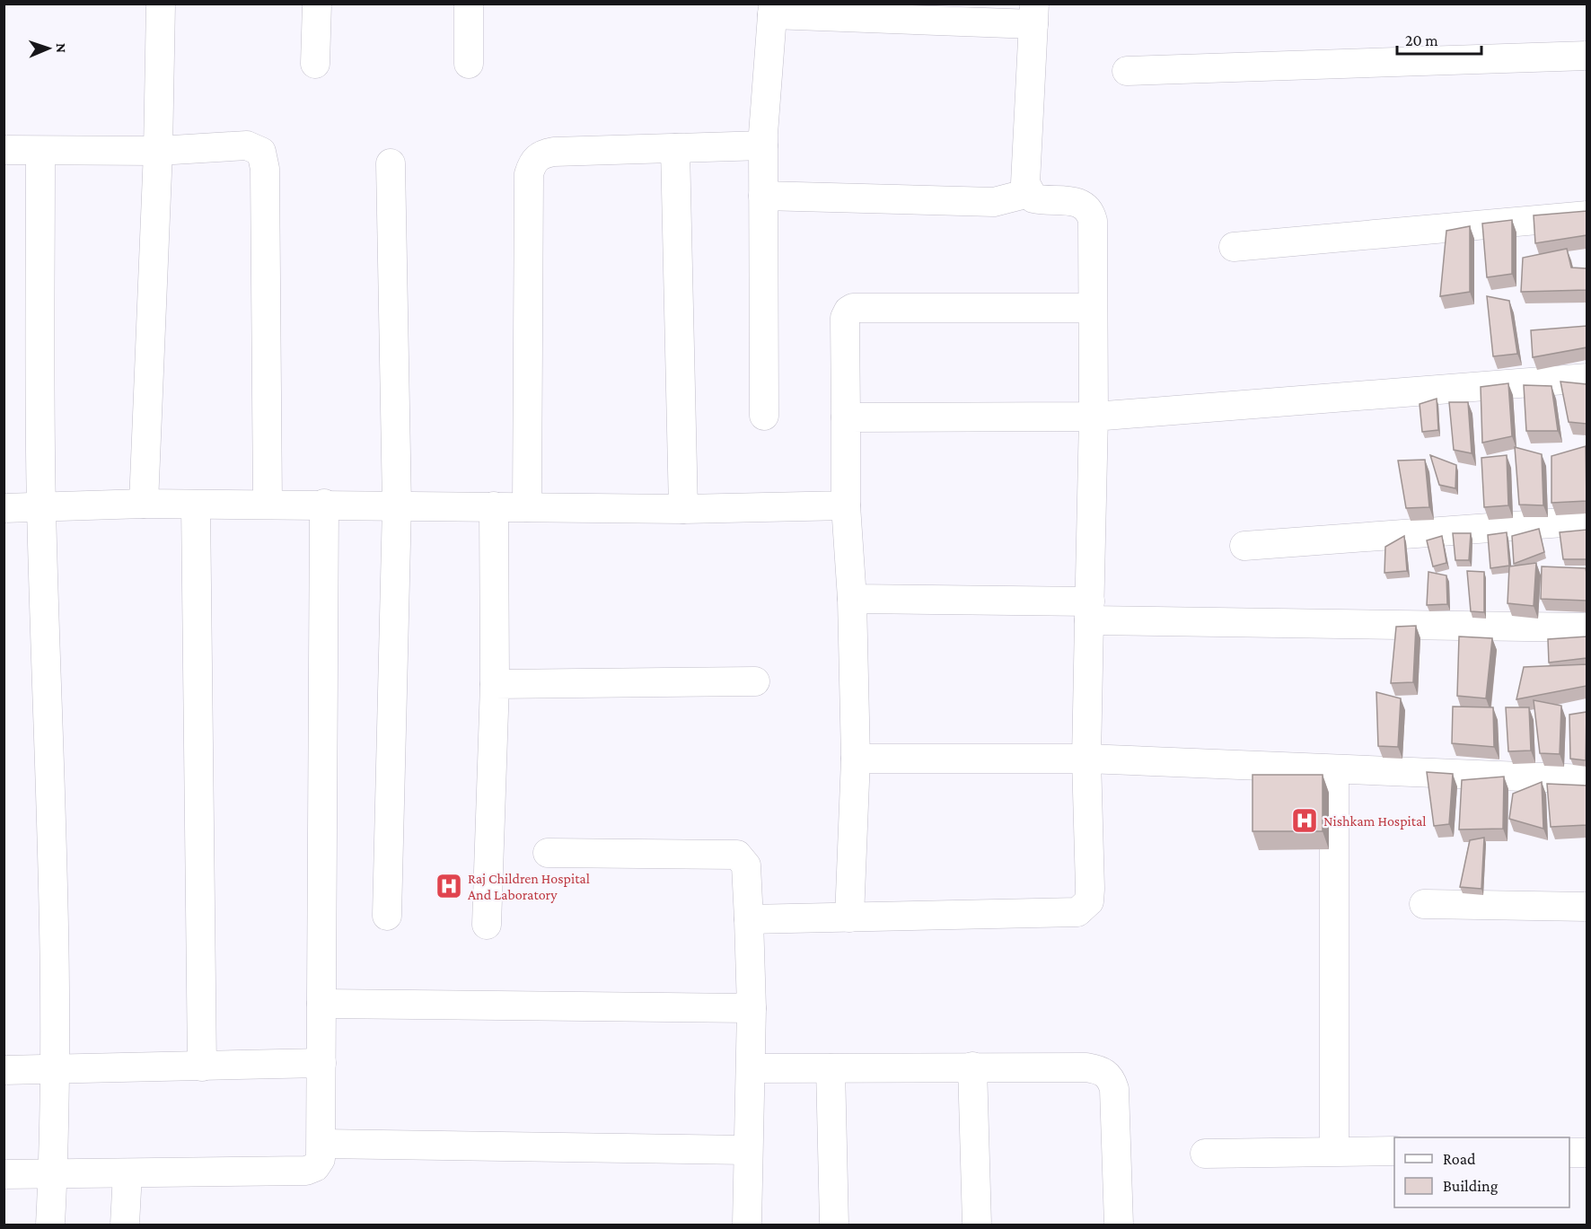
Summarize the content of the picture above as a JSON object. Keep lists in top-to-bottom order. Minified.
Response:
{"places":{"hospital":["Nishkam Hospital","Raj Children Hospital And Laboratory"]},"legend":["Road","Building"],"scale_bar":"20 m","north":"right"}
